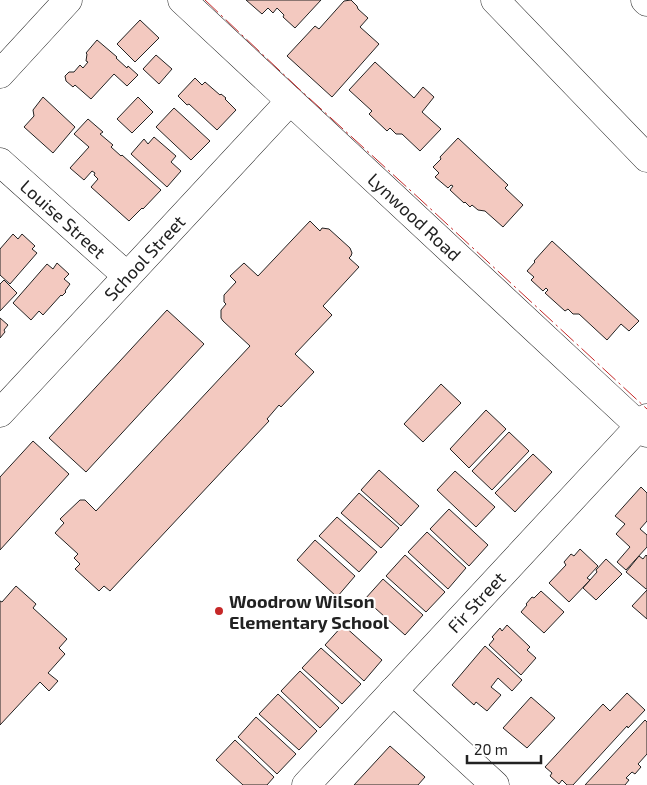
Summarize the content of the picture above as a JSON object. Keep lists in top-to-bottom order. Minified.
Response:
{"streets":{"main road":["Lynwood Road","Louise Street","School Street","Fir Street"]},"crossings":[["Lynwood Road","School Street"],["Lynwood Road","Fir Street"],["Louise Street","School Street"]],"places":["Woodrow Wilson Elementary School"],"scale_bar":"20 m"}
